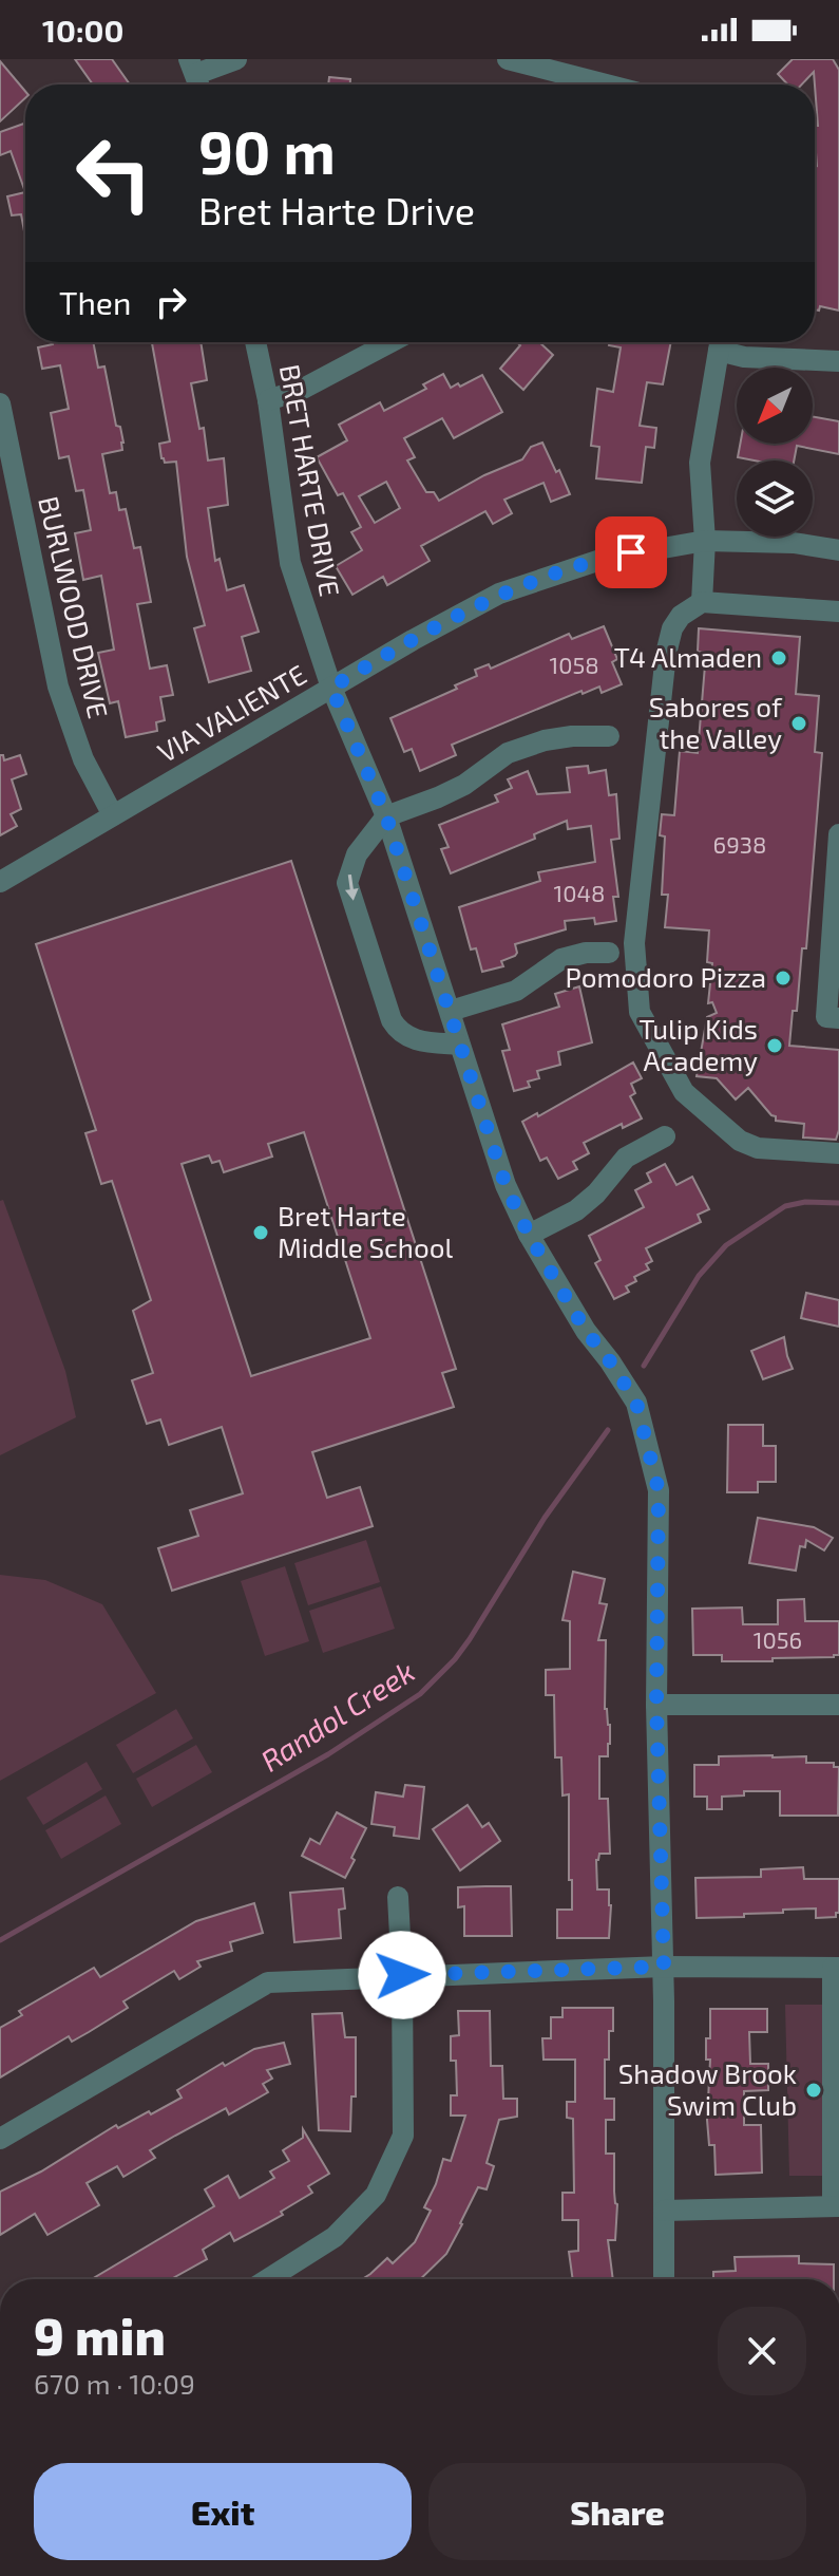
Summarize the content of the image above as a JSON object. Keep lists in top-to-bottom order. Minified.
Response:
{"streets":{"street":["BRET HARTE DRIVE","BURLWOOD DRIVE","VIA VALIENTE"]},"crossings":[["BRET HARTE DRIVE","VIA VALIENTE"],["BURLWOOD DRIVE","VIA VALIENTE"]],"water":["Randol Creek"],"places":["T4 Almaden","Sabores of the Valley","Pomodoro Pizza","Tulip Kids Academy","Bret Harte Middle School","Shadow Brook Swim Club"],"house_numbers":["1058","6938","1048","1056"],"north":"bottom left","page":{"status":"10:00","turn":["90 m","Bret Harte Drive"],"then":"Then","heading":["9 min","670 m · 10:09"],"buttons":["Exit","Share"]}}
